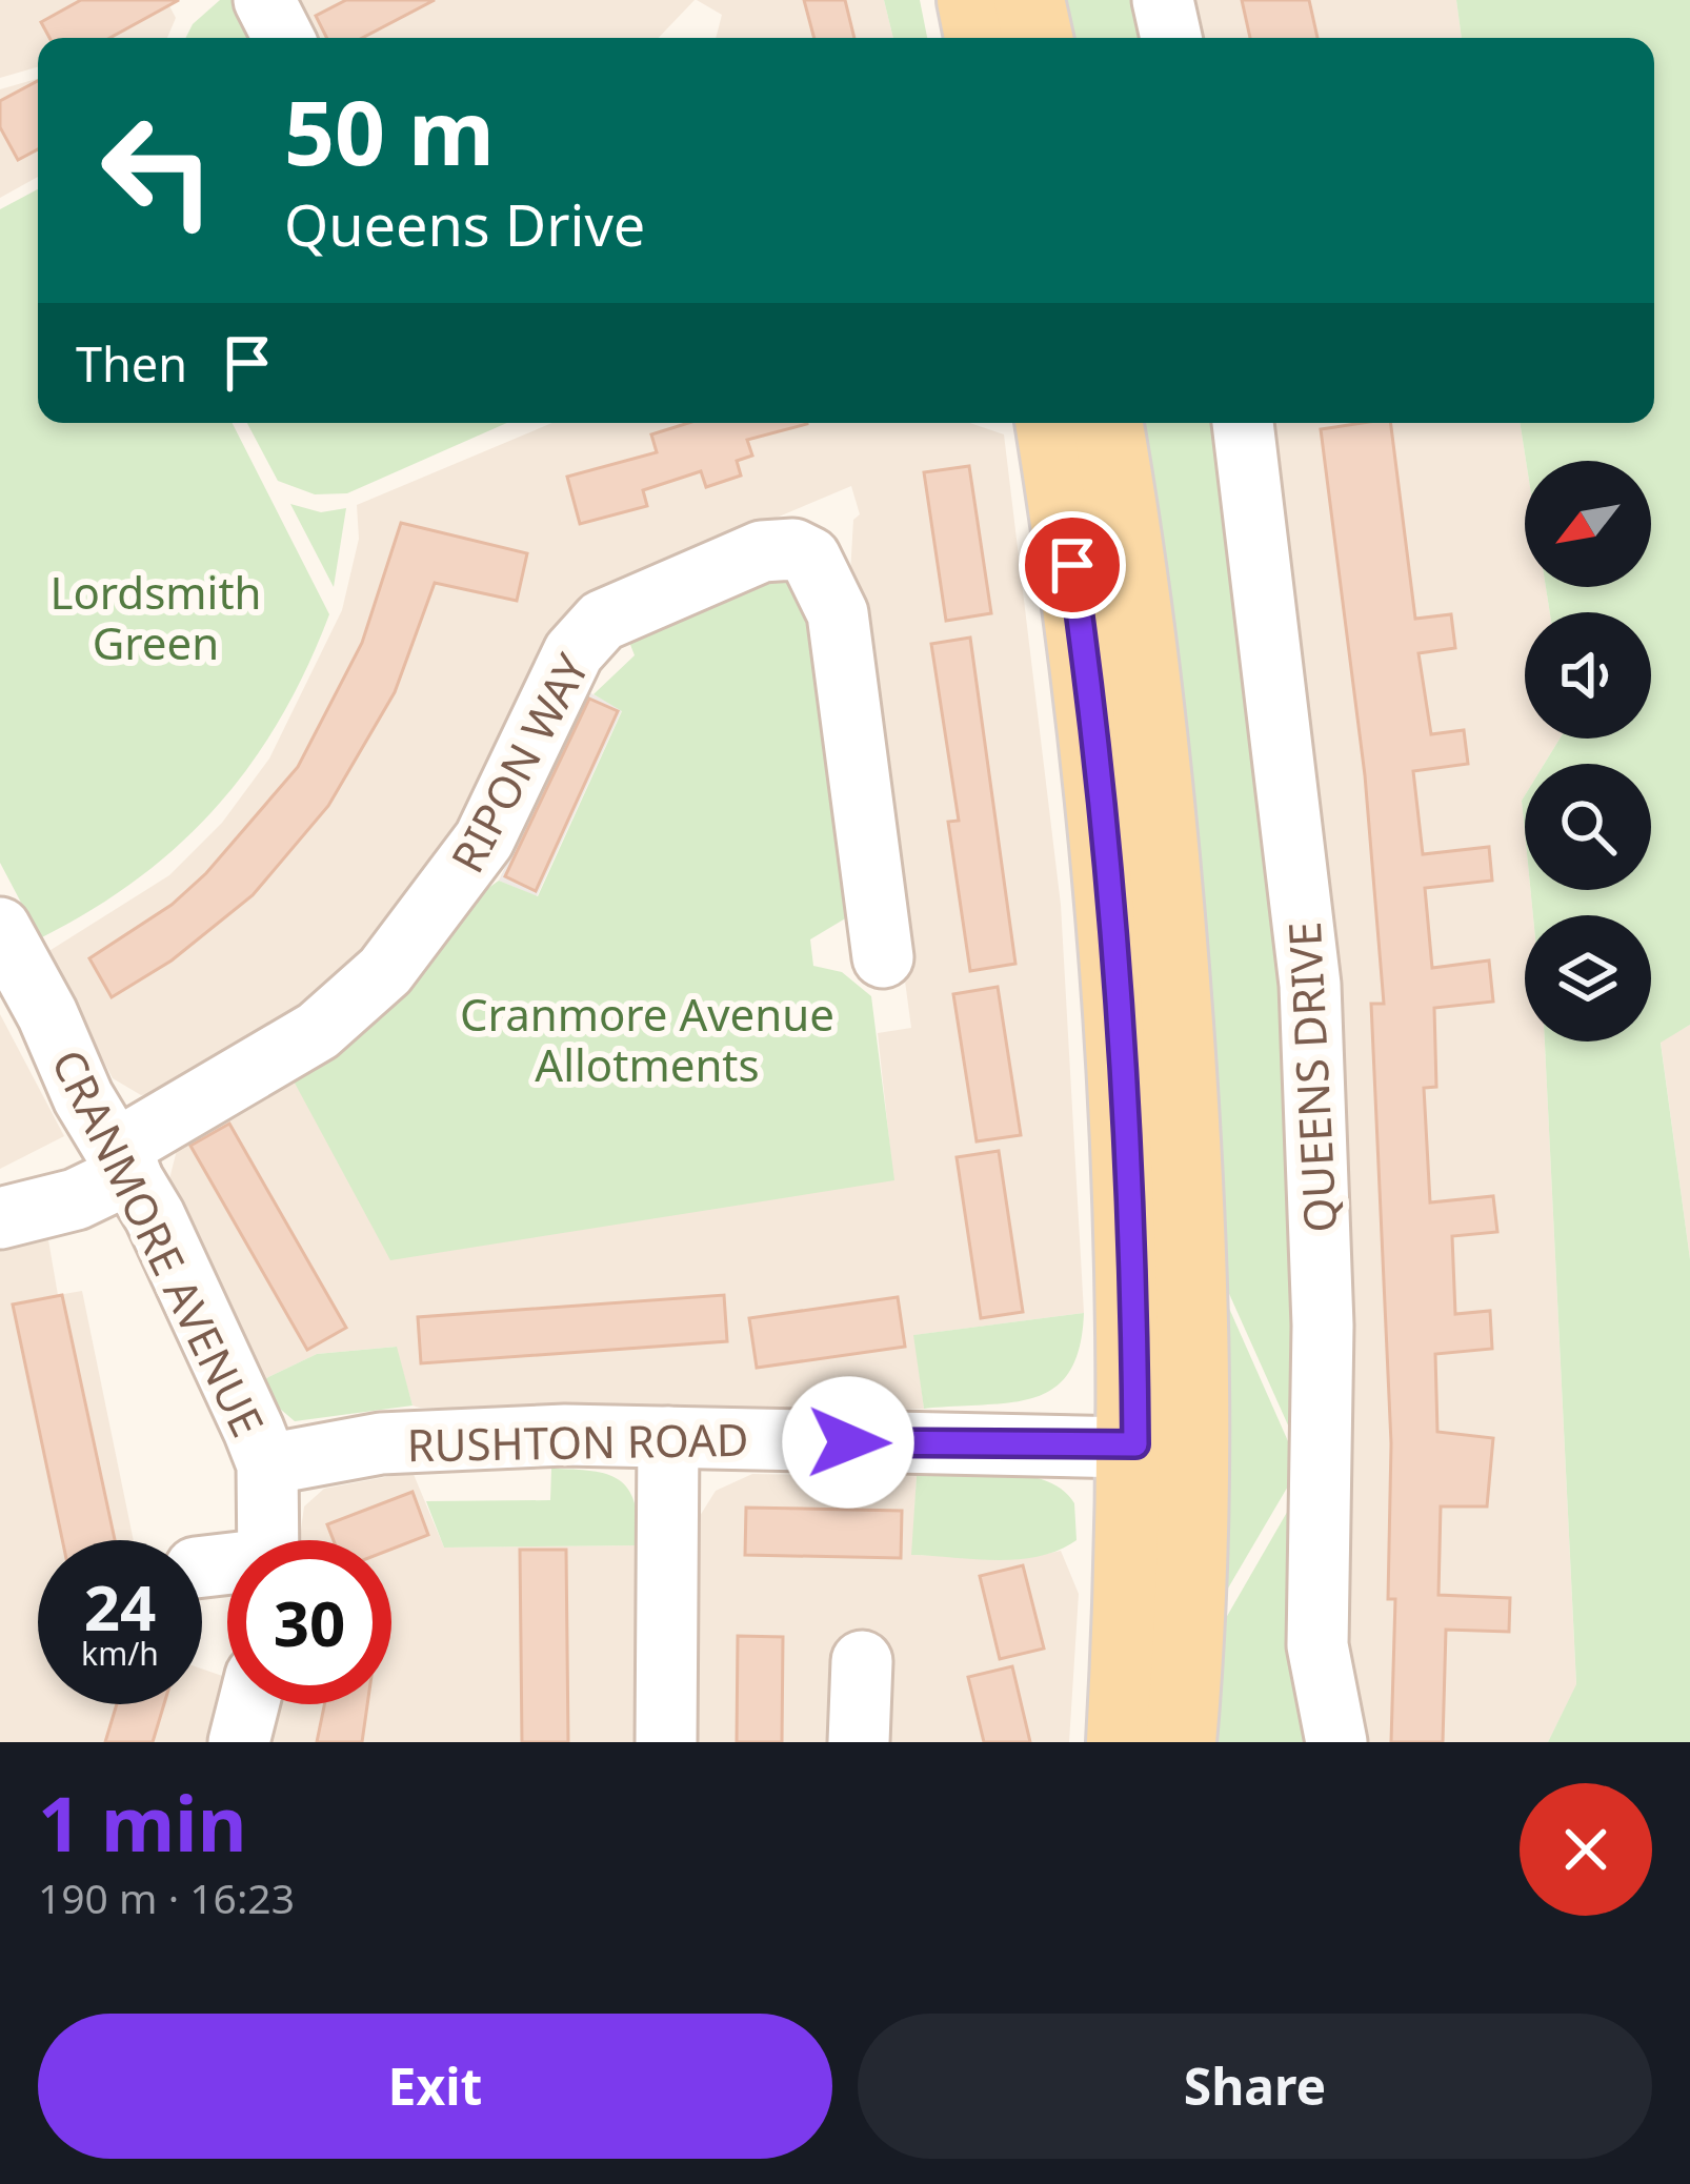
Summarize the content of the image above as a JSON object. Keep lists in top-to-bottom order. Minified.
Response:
{"streets":{"street":["RIPON WAY","QUEENS DRIVE","CRANMORE AVENUE","RUSHTON ROAD"]},"crossings":[["RIPON WAY","CRANMORE AVENUE"],["CRANMORE AVENUE","RUSHTON ROAD"]],"parks":["Lordsmith Green","Cranmore Avenue Allotments"],"north":"bottom left","page":{"turn":["50 m","Queens Drive"],"then":"Then","speed":"24 km/h","limit":"30","heading":["1 min","190 m · 16:23"],"buttons":["Exit","Share"]}}
